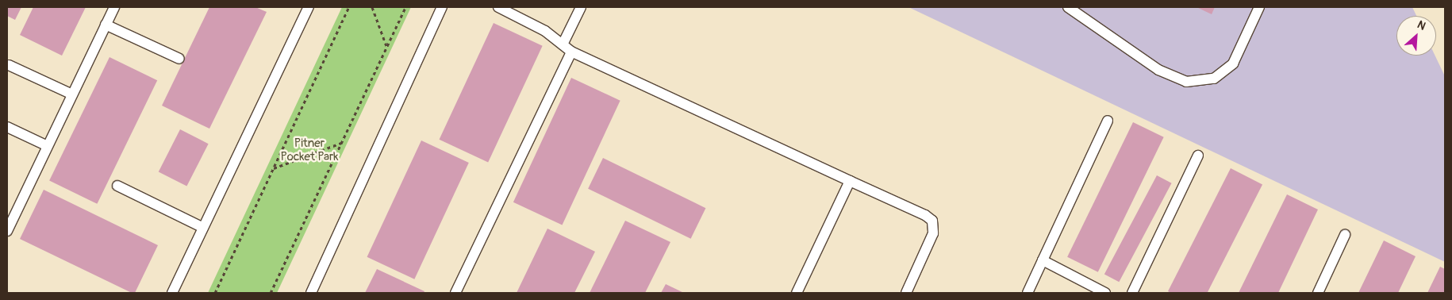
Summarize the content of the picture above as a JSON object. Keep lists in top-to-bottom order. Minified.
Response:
{"parks":["Pitner Pocket Park"],"north":"top right"}
